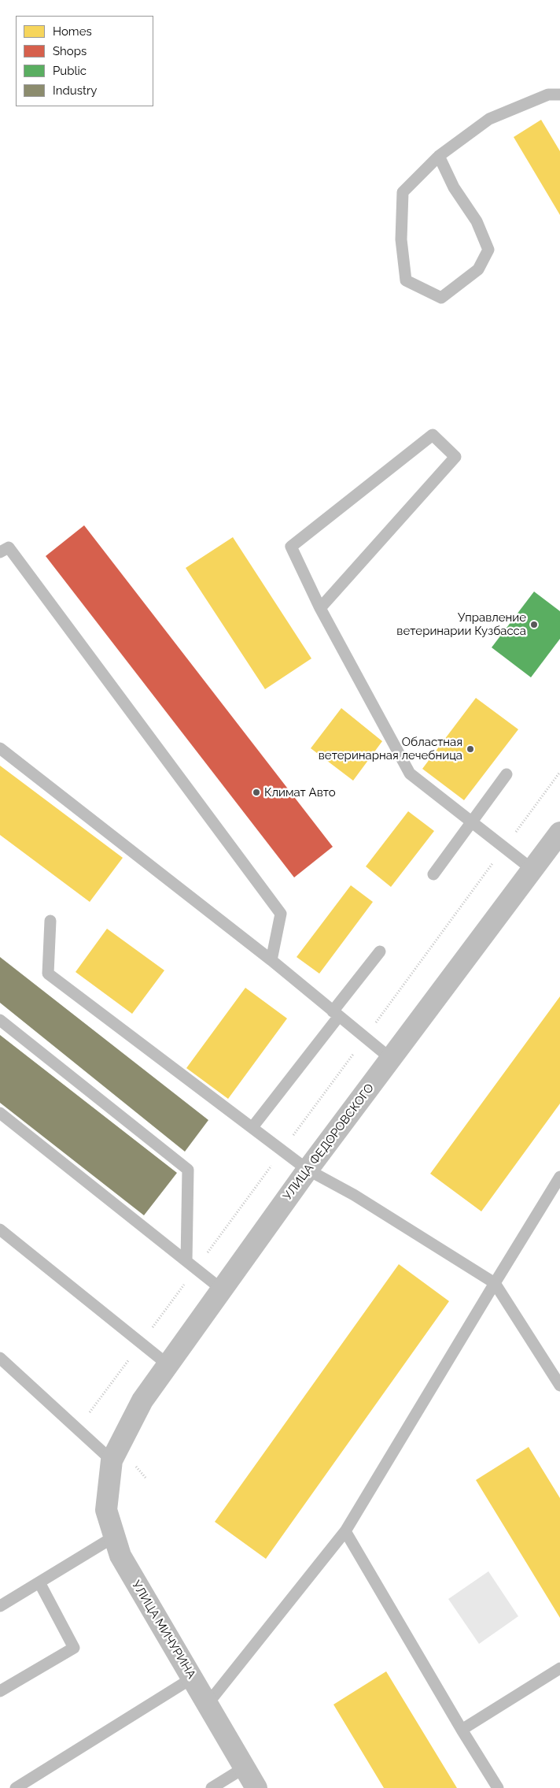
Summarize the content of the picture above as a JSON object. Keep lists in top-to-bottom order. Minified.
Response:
{"streets":{"street":["УЛИЦА ФЕДОРОВСКОГО","УЛИЦА МИЧУРИНА"]},"crossings":[["УЛИЦА ФЕДОРОВСКОГО","УЛИЦА МИЧУРИНА"]],"places":["Управление ветеринарии Кузбасса","Областная ветеринарная лечебница","Климат Авто"],"legend":["Homes","Shops","Public","Industry"]}
